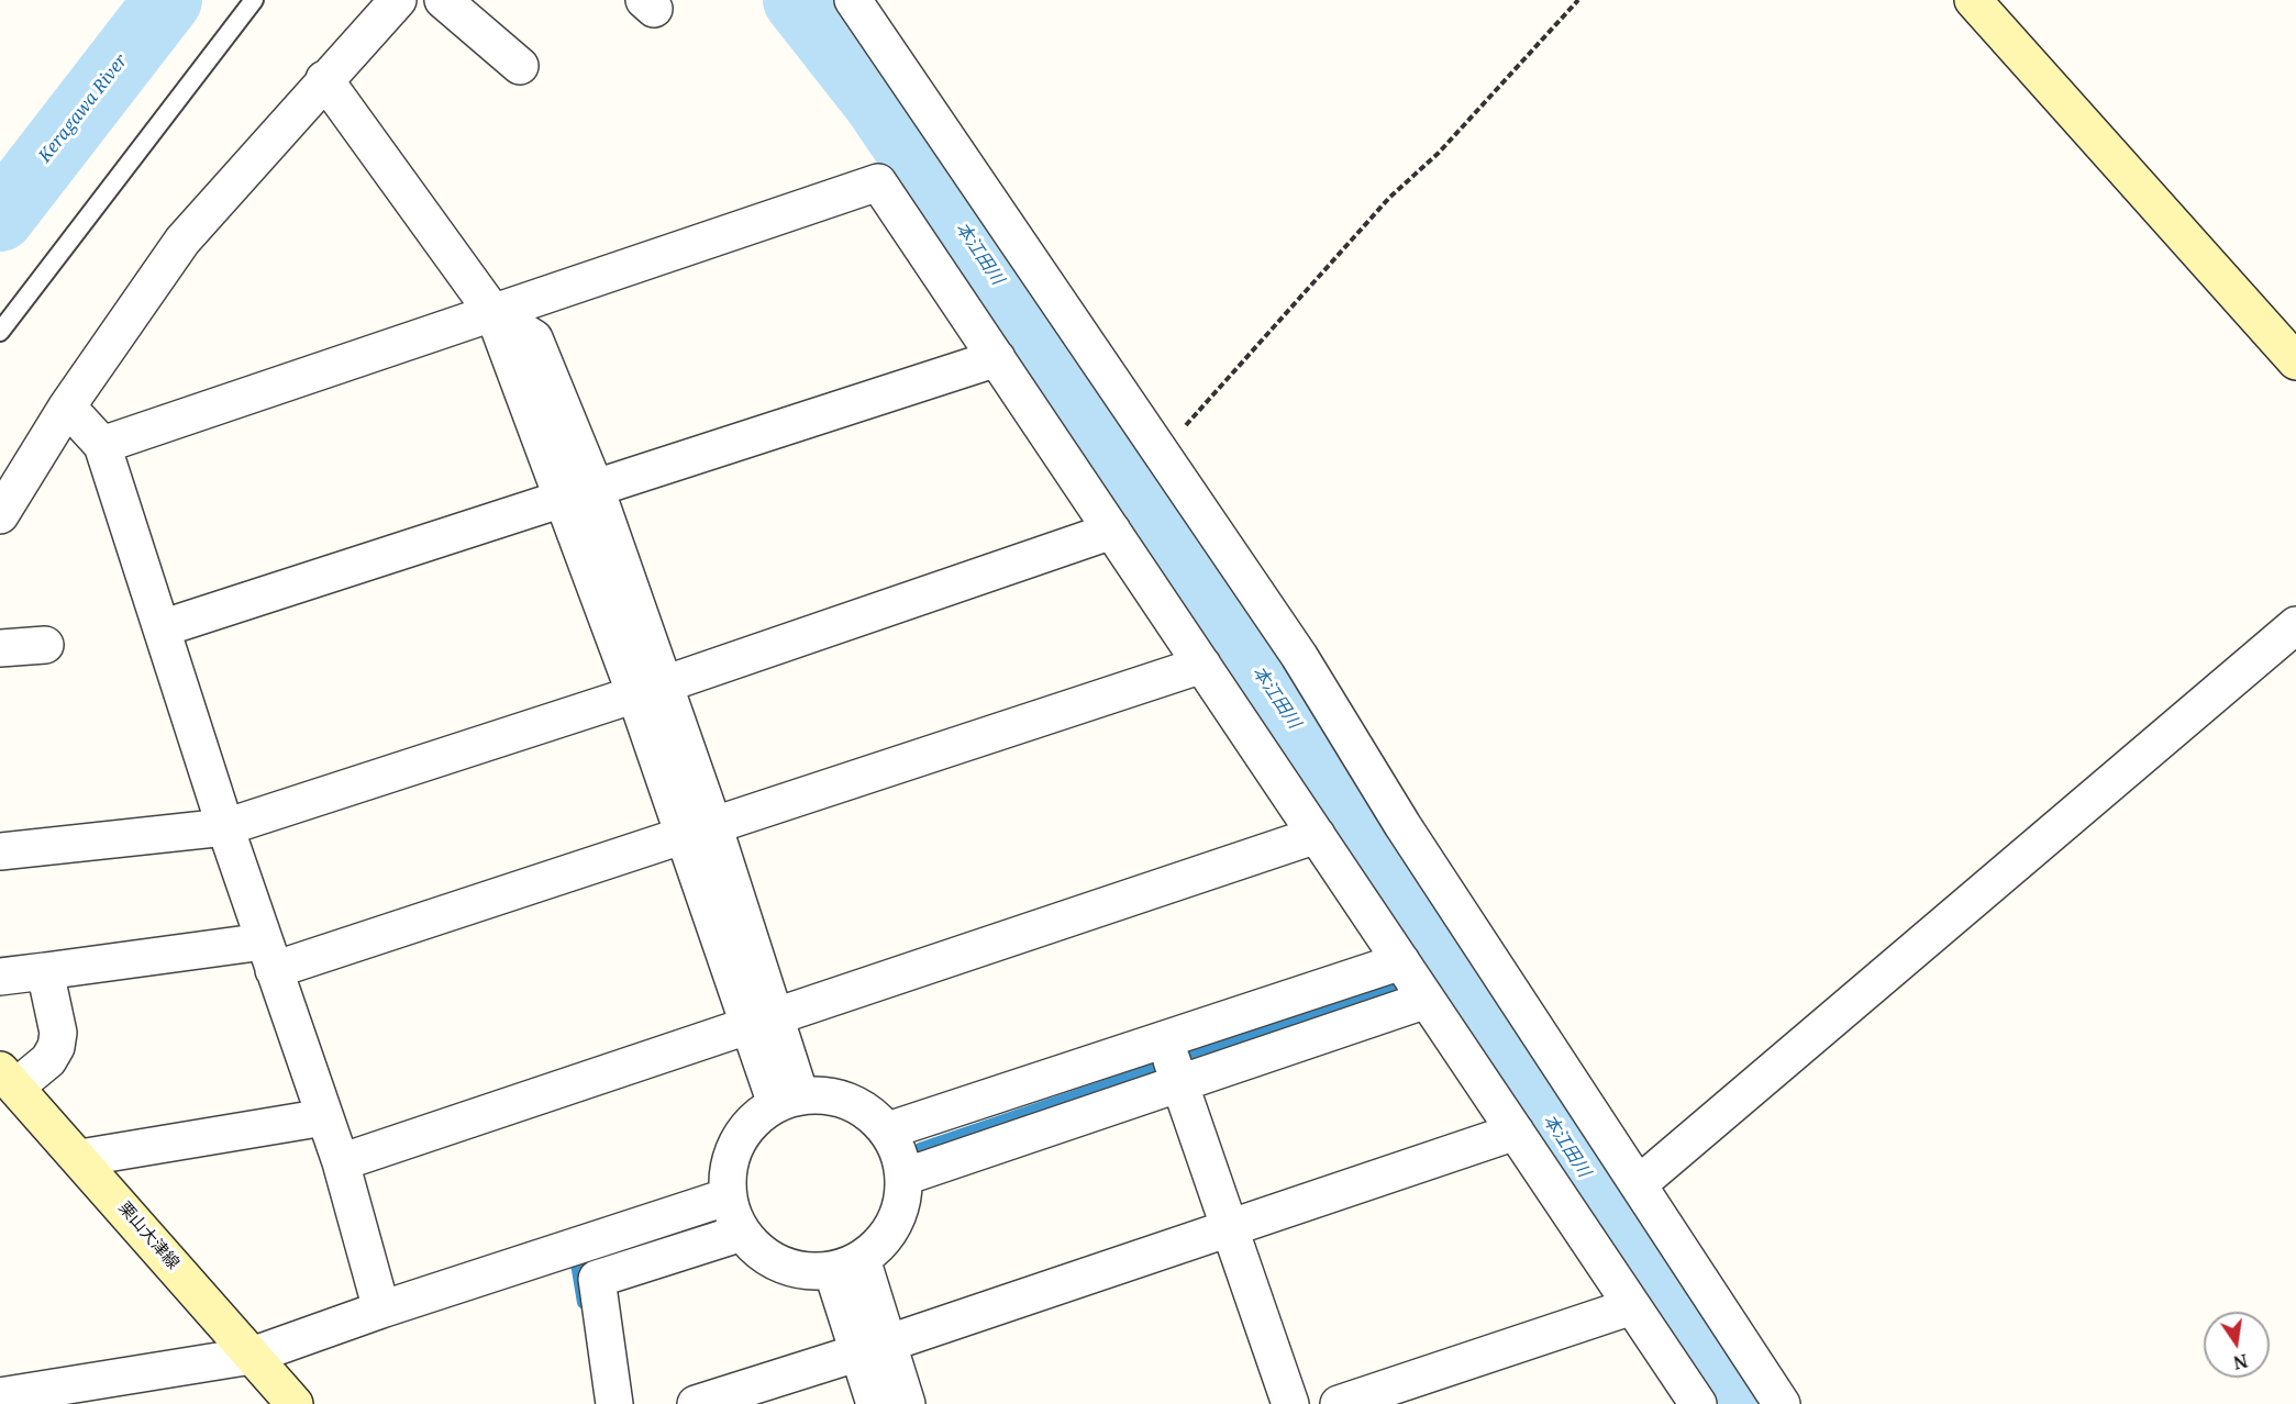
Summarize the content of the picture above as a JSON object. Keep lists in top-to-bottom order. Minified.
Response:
{"streets":{"street":["栗山大津線"]},"water":["Keragawa River","本江田川"],"north":"bottom"}
